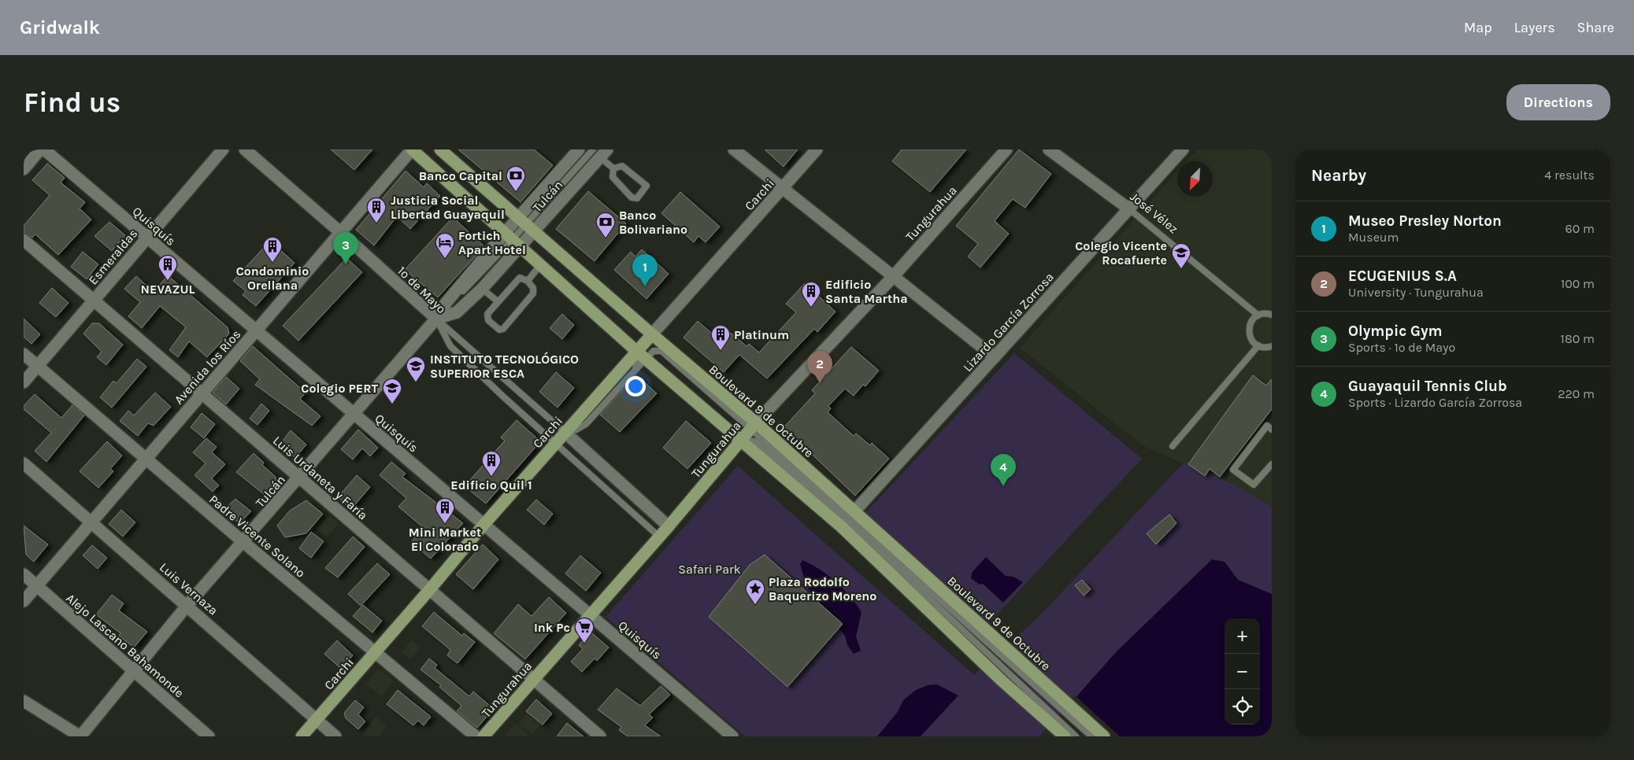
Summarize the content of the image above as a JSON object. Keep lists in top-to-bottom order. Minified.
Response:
{"streets":{"main road":["Carchi","Tungurahua","Boulevard 9 de Octubre"],"street":["Tulcán","José Vélez","Quisquís","Esmeraldas","1º de Mayo","Lizardo García Zorrosa","Avenida los Ríos","Luis Urdaneta y Faría","Padre Vicente Solano","Luis Vernaza","Alejo Lascano Bahamonde"]},"crossings":[["Carchi","Quisquís"],["Carchi","1º de Mayo"],["Carchi","Boulevard 9 de Octubre"],["Carchi","Luis Urdaneta y Faría"],["Carchi","Padre Vicente Solano"],["Carchi","Luis Vernaza"],["Tulcán","Quisquís"],["Tulcán","1º de Mayo"],["Tulcán","Boulevard 9 de Octubre"],["Tulcán","Luis Urdaneta y Faría"],["Tulcán","Padre Vicente Solano"],["Tulcán","Luis Vernaza"],["Tulcán","Alejo Lascano Bahamonde"],["José Vélez","Lizardo García Zorrosa"],["Tungurahua","Quisquís"],["Tungurahua","1º de Mayo"],["Tungurahua","Boulevard 9 de Octubre"],["Tungurahua","Luis Urdaneta y Faría"],["Quisquís","Esmeraldas"],["Quisquís","Avenida los Ríos"],["Esmeraldas","Luis Urdaneta y Faría"],["Esmeraldas","Padre Vicente Solano"],["1º de Mayo","Avenida los Ríos"],["Lizardo García Zorrosa","Boulevard 9 de Octubre"],["Avenida los Ríos","Luis Urdaneta y Faría"],["Avenida los Ríos","Padre Vicente Solano"],["Avenida los Ríos","Luis Vernaza"],["Avenida los Ríos","Alejo Lascano Bahamonde"]],"parks":["Safari Park"],"places":{"bank":["Banco Capital","Banco Bolivariano"],"building":["Justicia Social Libertad Guayaquil","Condominio Orellana","NEVAZUL","Edificio Santa Martha","Platinum","Edificio Quil 1","Mini Market El Colorado"],"hotel":["Fortich Apart Hotel"],"school or university":["Colegio Vicente Rocafuerte","INSTITUTO TECNOLÓGICO SUPERIOR ESCA","Colegio PERT"],"place":["Plaza Rodolfo Baquerizo Moreno"],"supermarket":["Ink Pc"]},"north":"bottom left","page":{"header":"Gridwalk","nav":["Map","Layers","Share"],"buttons":"Directions","title":"Find us","heading":["Nearby","4 results"],"list":[{"mark":"1","name":"Museo Presley Norton","note":"Museum","value":"60 m"},{"mark":"2","name":"ECUGENIUS S.A","note":"University · Tungurahua","value":"100 m"},{"mark":"3","name":"Olympic Gym","note":"Sports · 1º de Mayo","value":"180 m"},{"mark":"4","name":"Guayaquil Tennis Club","note":"Sports · Lizardo García Zorrosa","value":"220 m"}],"pins":["3","1","2","4"],"map_buttons":["+","−"]}}
